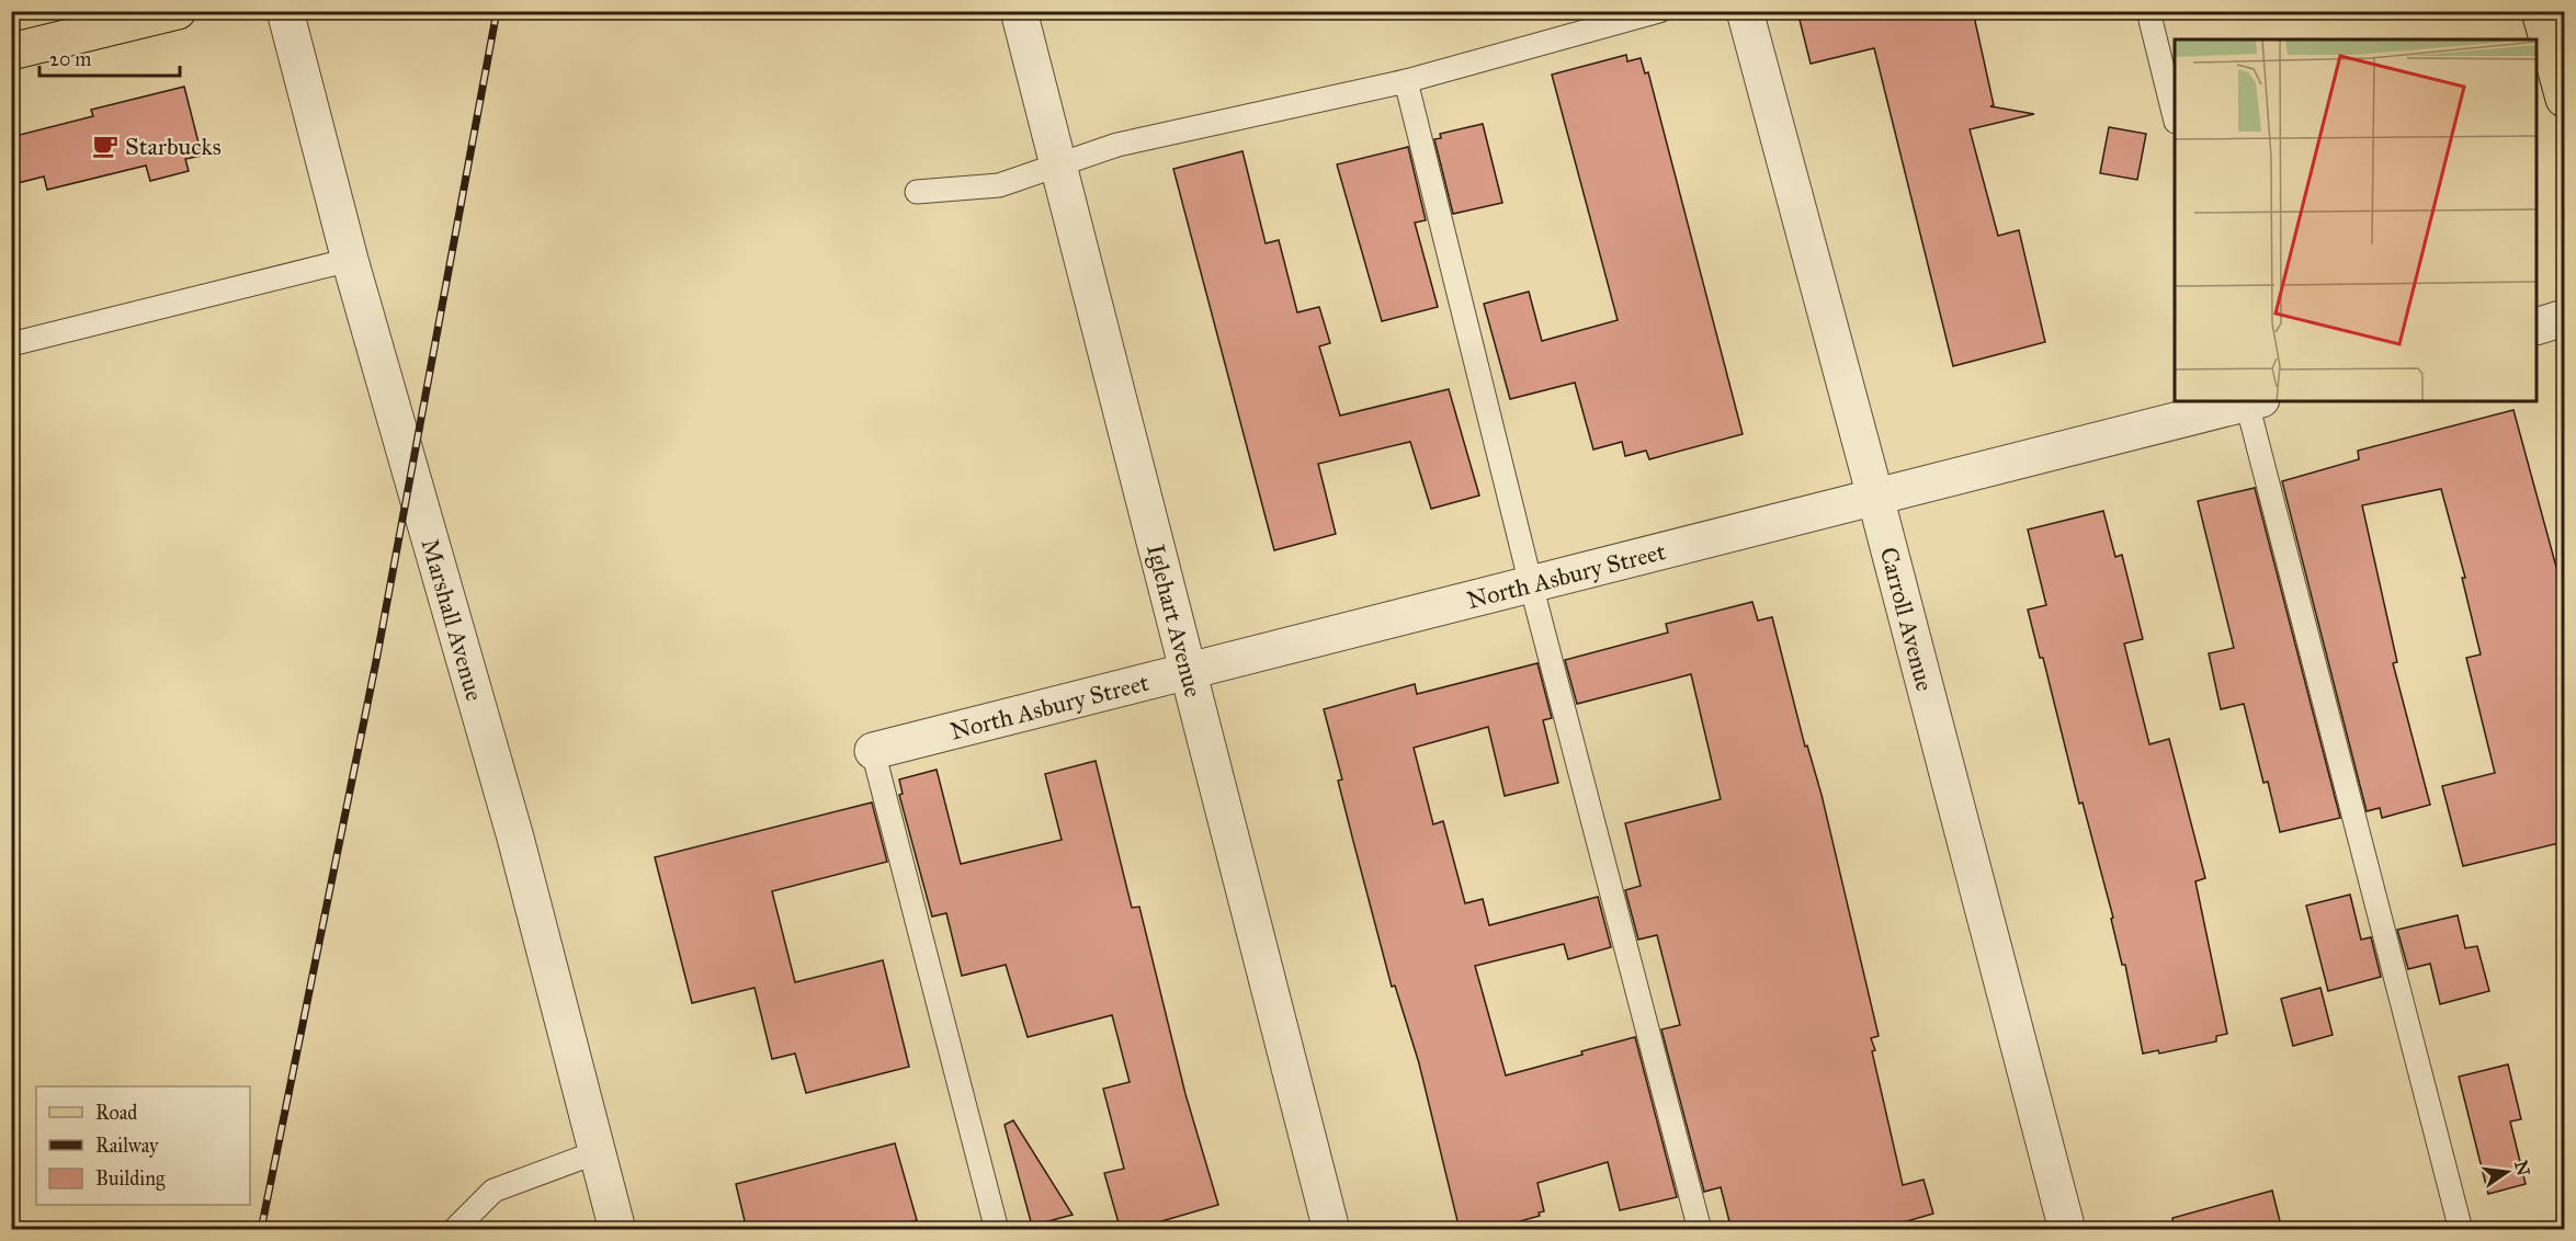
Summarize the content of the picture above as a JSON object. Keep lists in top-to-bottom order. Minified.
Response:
{"streets":{"street":["North Asbury Street","Marshall Avenue","Iglehart Avenue","Carroll Avenue"]},"crossings":[["North Asbury Street","Iglehart Avenue"],["North Asbury Street","Carroll Avenue"]],"places":{"cafe":["Starbucks"]},"legend":["Road","Railway","Building"],"scale_bar":"20 m","north":"right"}
